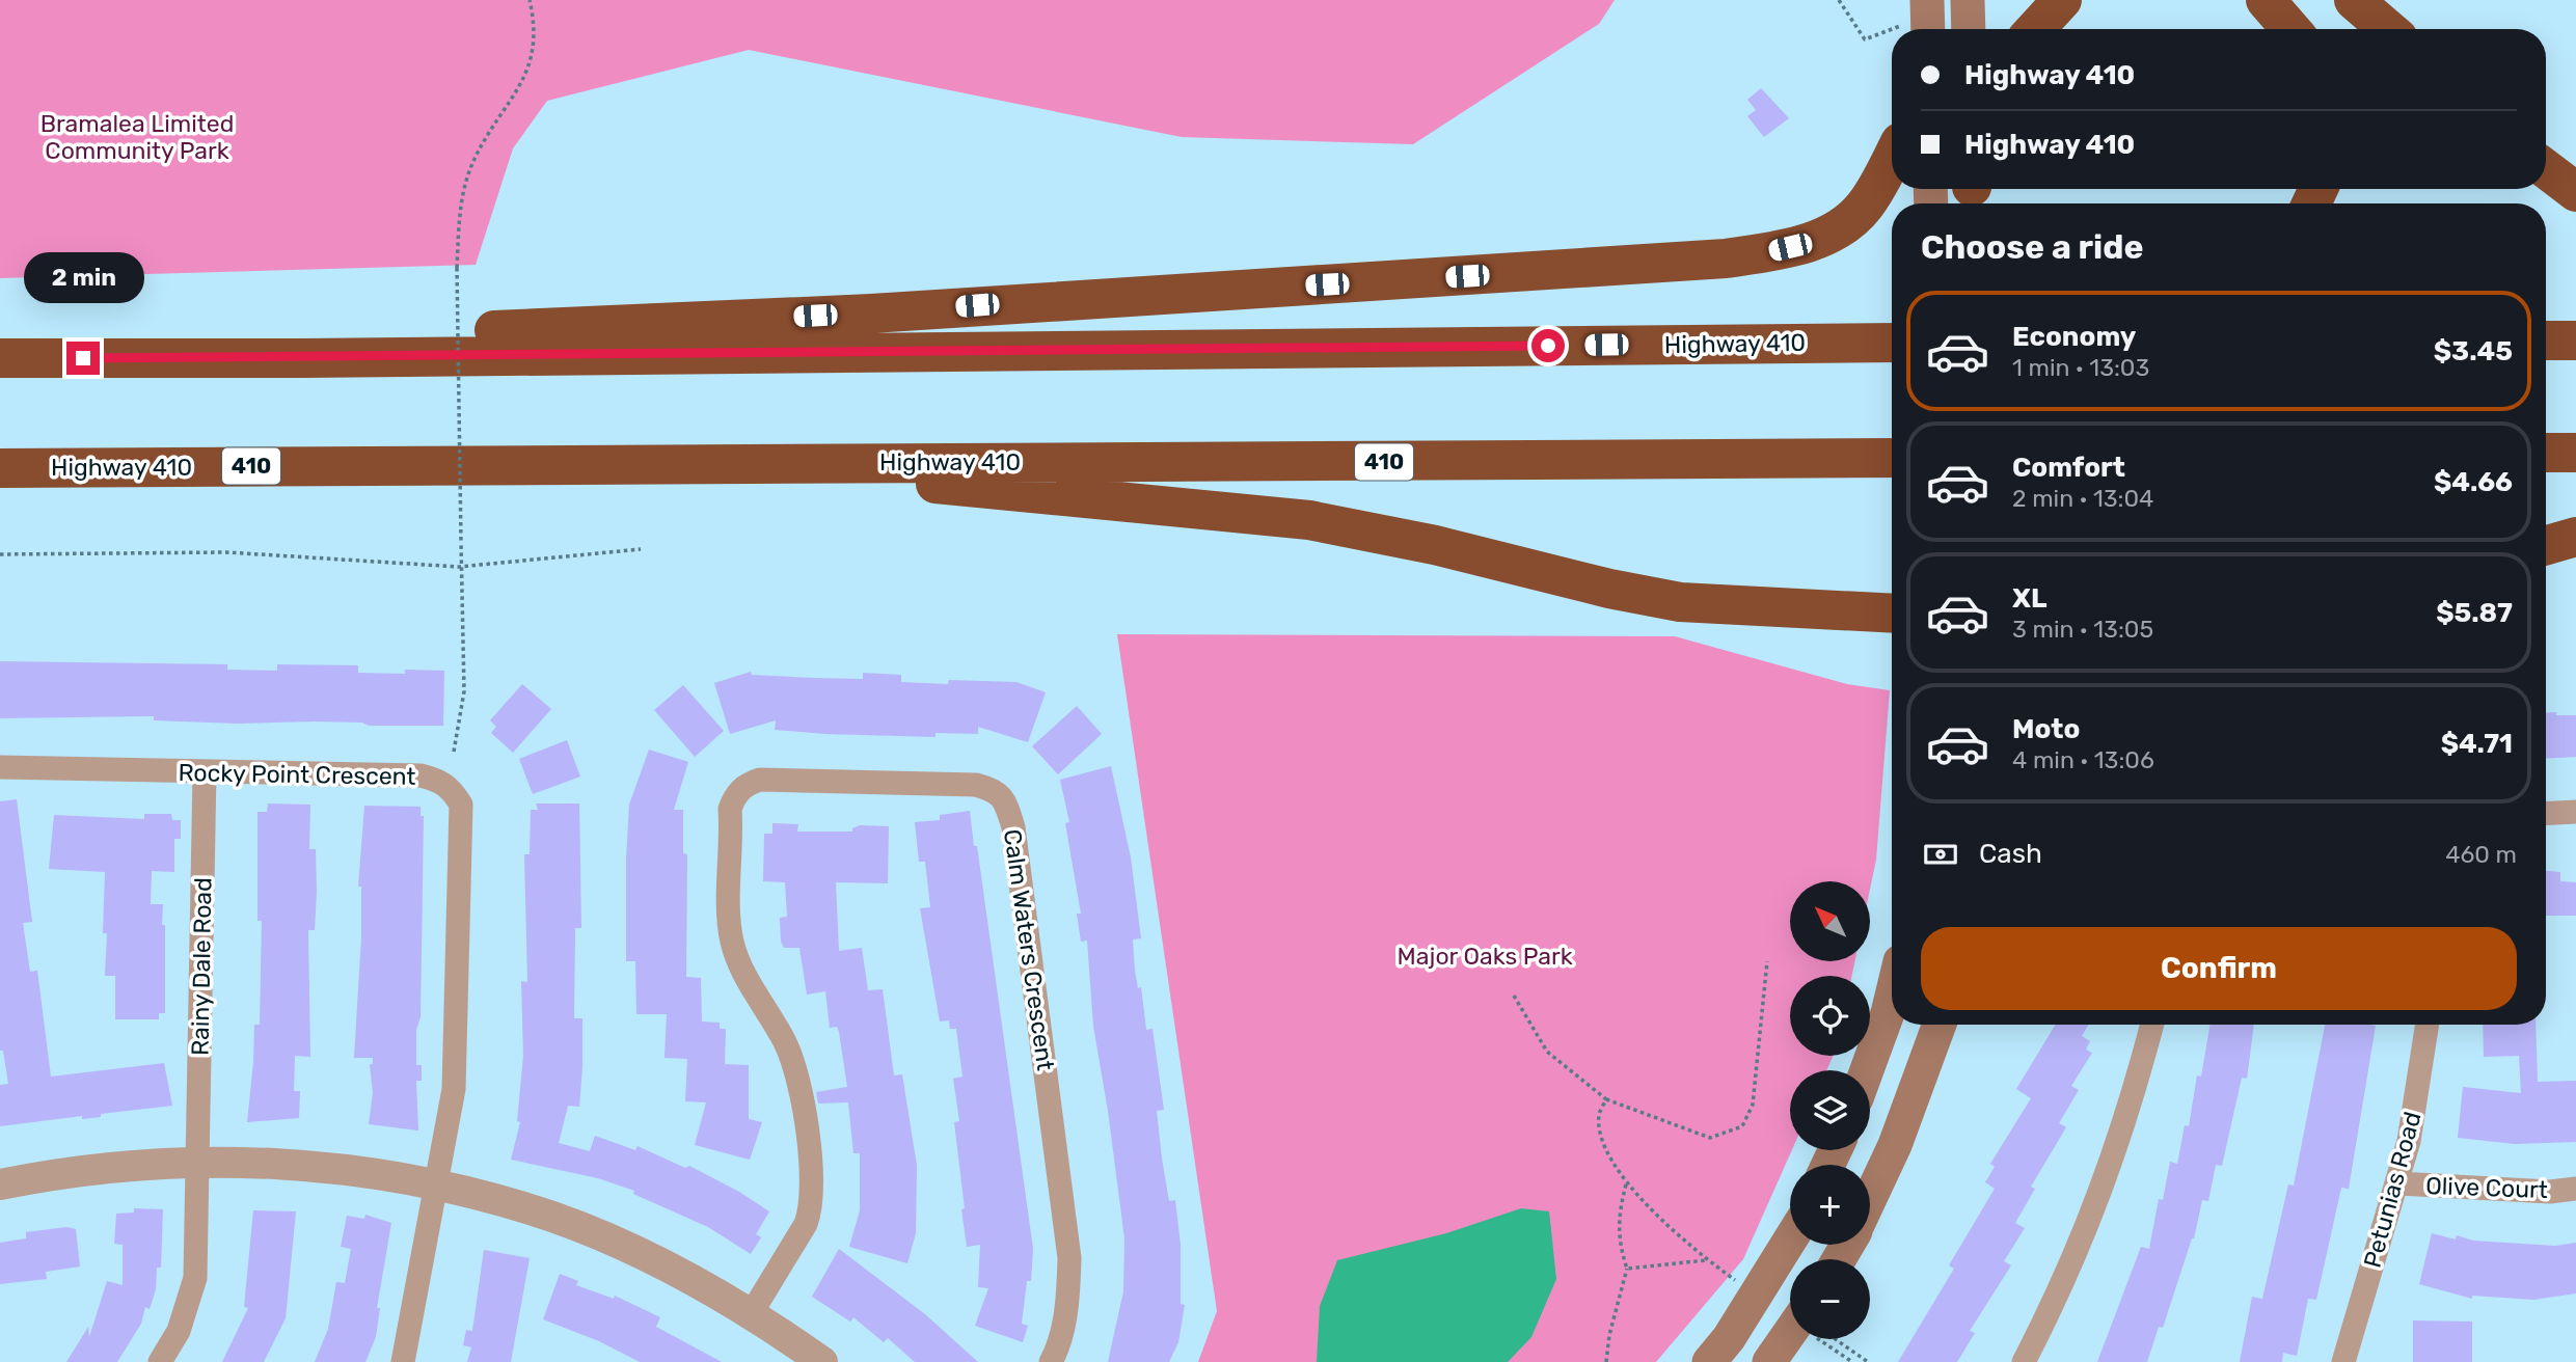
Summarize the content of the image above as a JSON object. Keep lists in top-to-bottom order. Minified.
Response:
{"streets":{"highway":["Highway 410","410"],"street":["Rocky Point Crescent","Calm Waters Crescent","Rainy Dale Road","Olive Court","Petunias Road"]},"crossings":[["Rocky Point Crescent","Rainy Dale Road"],["Olive Court","Petunias Road"]],"parks":["Bramalea Limited Community Park","Major Oaks Park"],"north":"top left","page":{"banner":["Highway 410","Highway 410"],"heading":"Choose a ride","bubble":"2 min","list":[{"name":"Economy","note":"1 min · 13:03","value":"$3.45"},{"name":"Comfort","note":"2 min · 13:04","value":"$4.66"},{"name":"XL","note":"3 min · 13:05","value":"$5.87"},{"name":"Moto","note":"4 min · 13:06","value":"$4.71"}],"pay":["Cash","460 m"],"map_buttons":["+","−"],"buttons":"Confirm"}}
